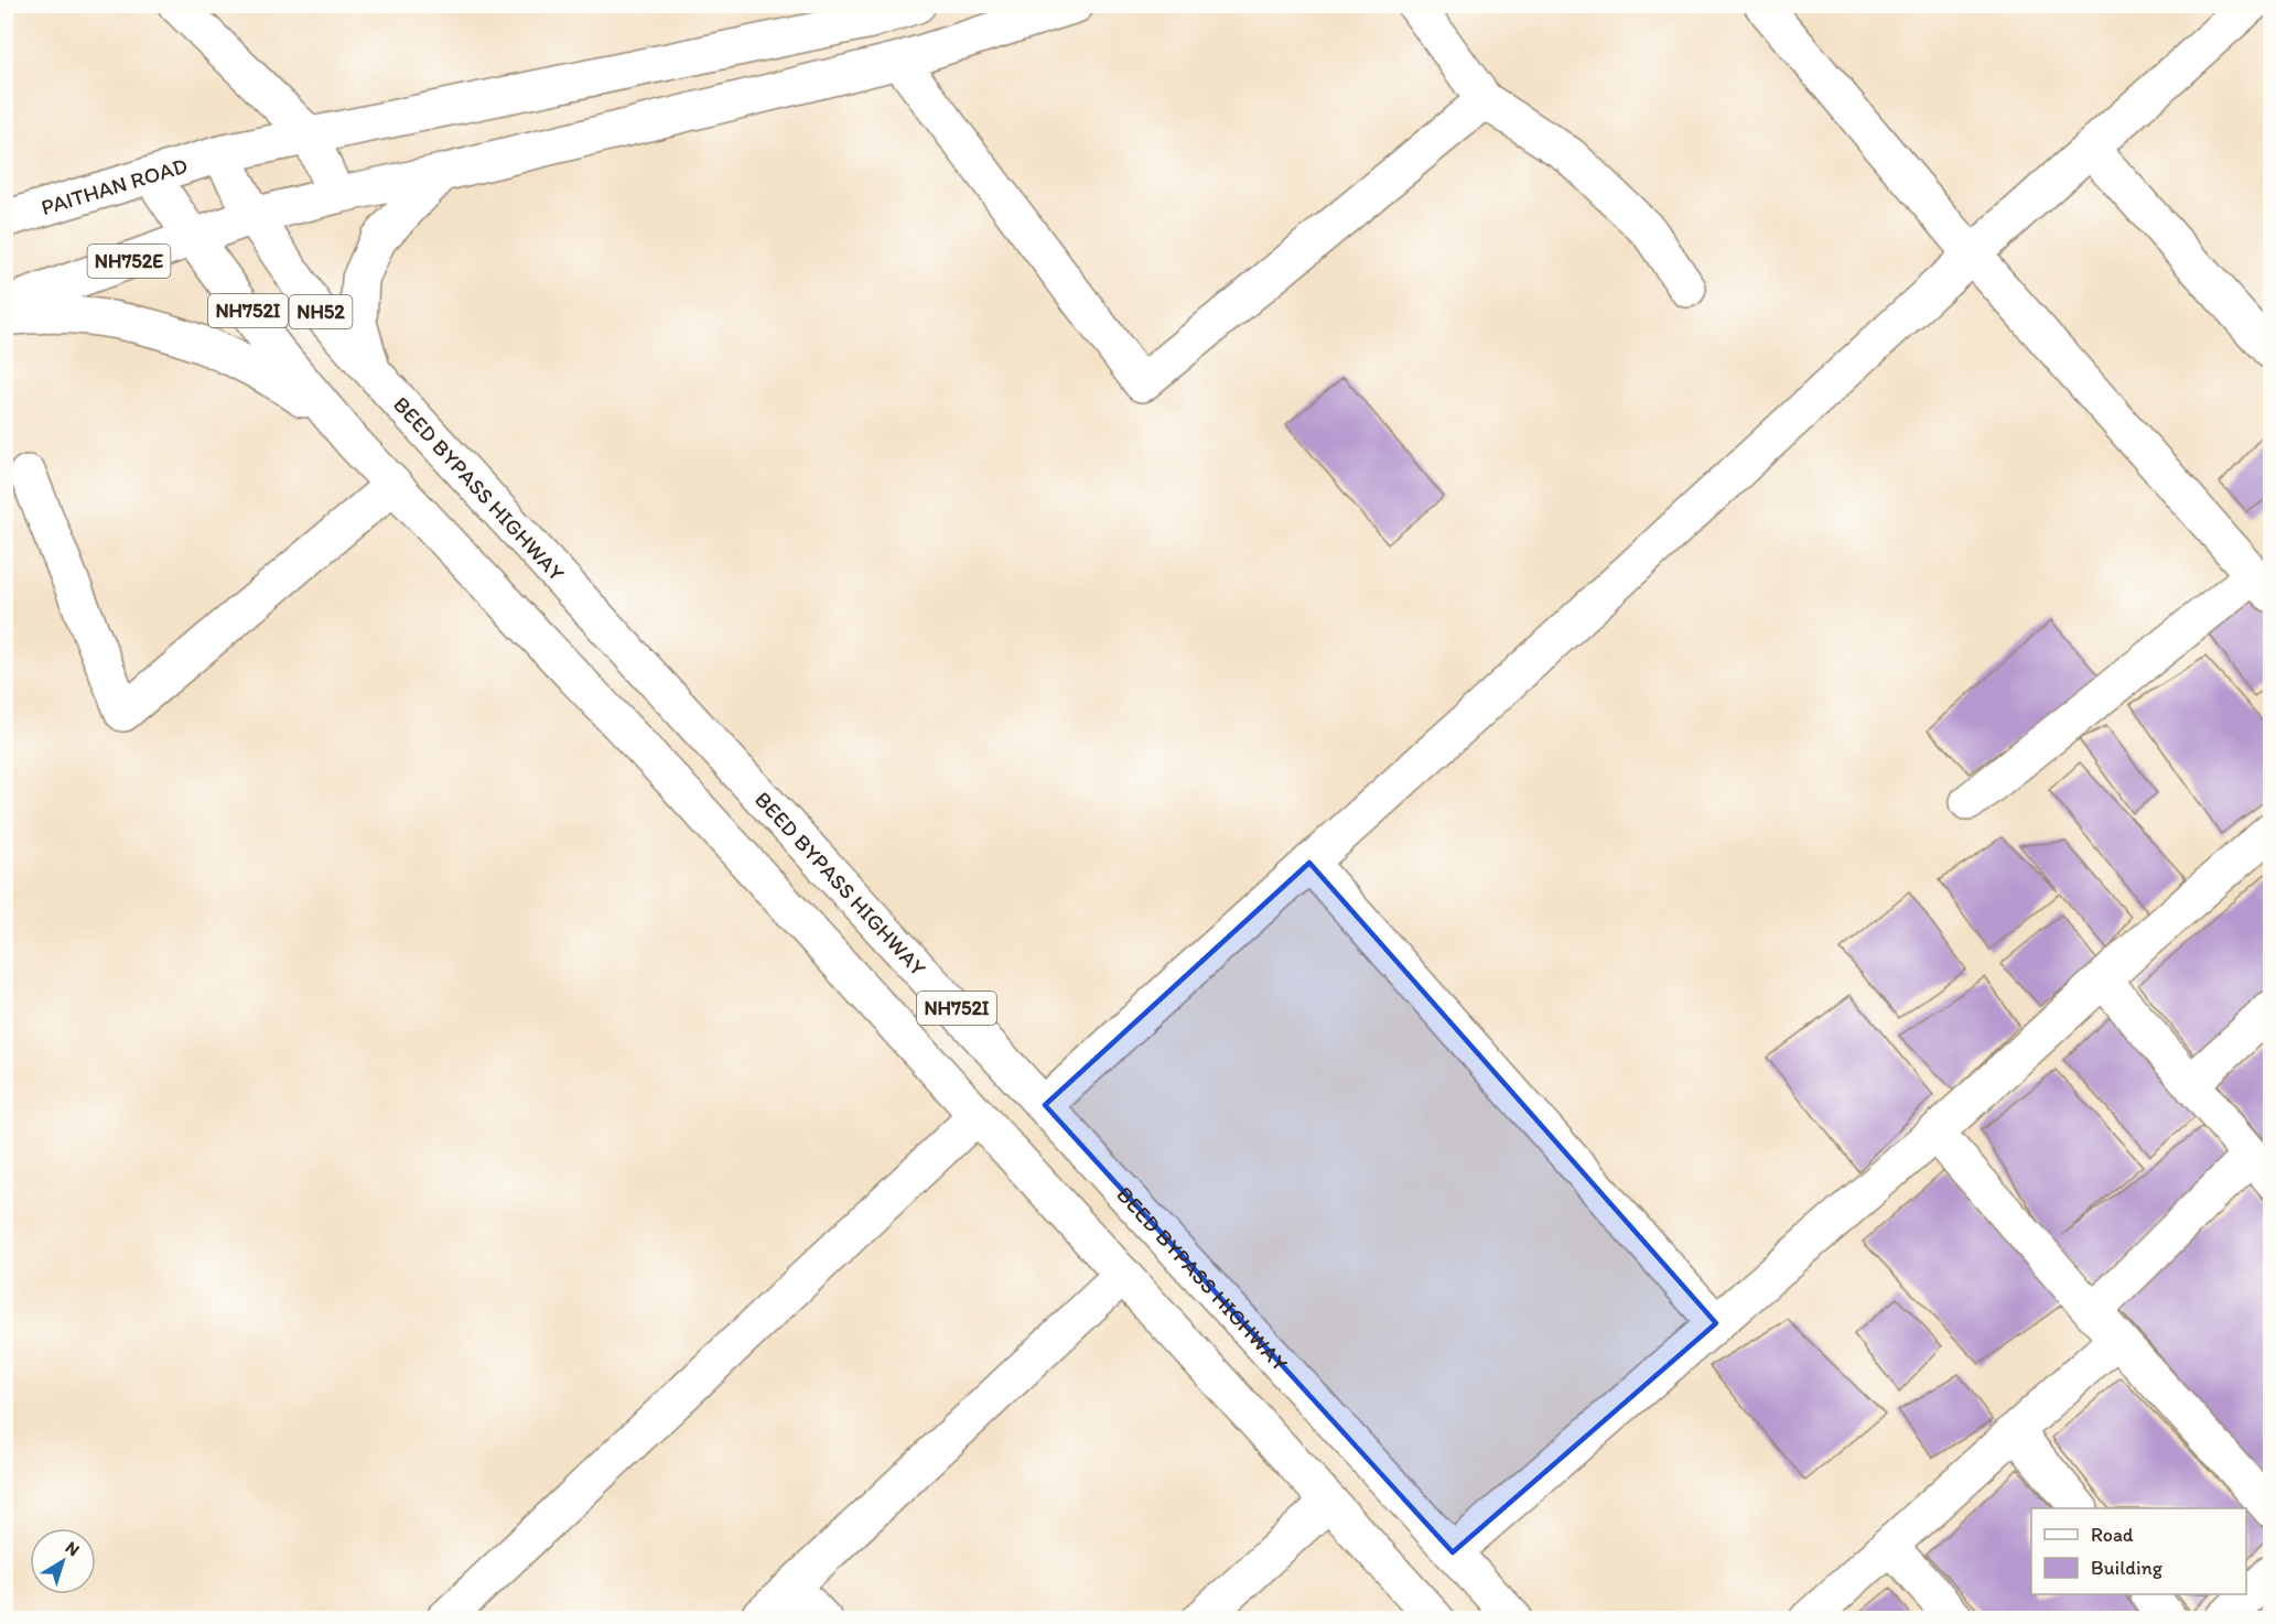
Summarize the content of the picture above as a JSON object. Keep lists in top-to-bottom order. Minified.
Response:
{"streets":{"main road":["PAITHAN ROAD","NH752E","NH752I","NH52","BEED BYPASS HIGHWAY"]},"crossings":[["PAITHAN ROAD","NH752I"],["PAITHAN ROAD","BEED BYPASS HIGHWAY"],["NH752E","NH752I"],["NH752E","BEED BYPASS HIGHWAY"],["NH752I","BEED BYPASS HIGHWAY"]],"legend":["Road","Building"],"north":"top right"}
